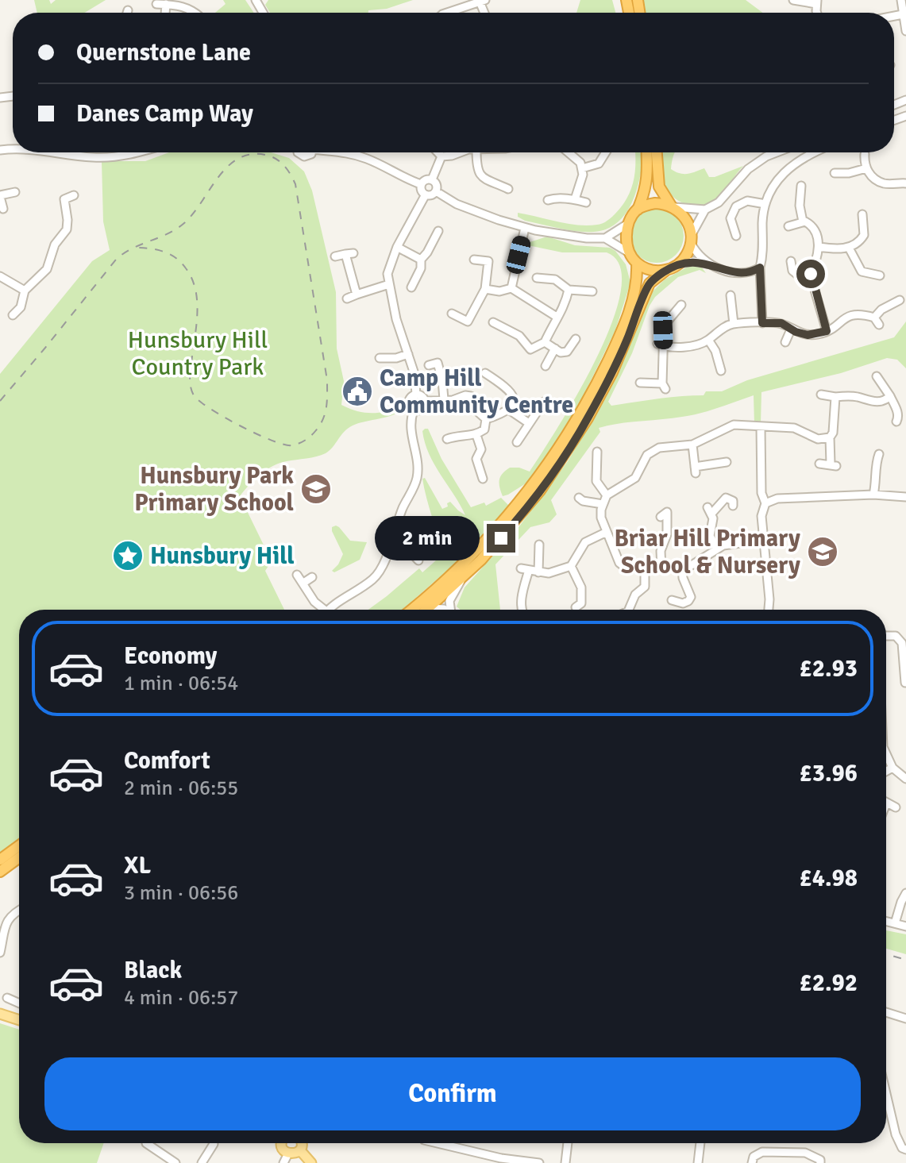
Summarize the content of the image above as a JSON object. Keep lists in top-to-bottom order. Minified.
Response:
{"parks":["Hunsbury Hill Country Park"],"places":{"public building":["Camp Hill Community Centre"],"school or university":["Hunsbury Park Primary School","Briar Hill Primary School & Nursery"],"place":["Hunsbury Hill"]},"page":{"banner":["Quernstone Lane","Danes Camp Way"],"bubble":"2 min","list":[{"name":"Economy","note":"1 min · 06:54","value":"£2.93"},{"name":"Comfort","note":"2 min · 06:55","value":"£3.96"},{"name":"XL","note":"3 min · 06:56","value":"£4.98"},{"name":"Black","note":"4 min · 06:57","value":"£2.92"}],"buttons":"Confirm"}}
